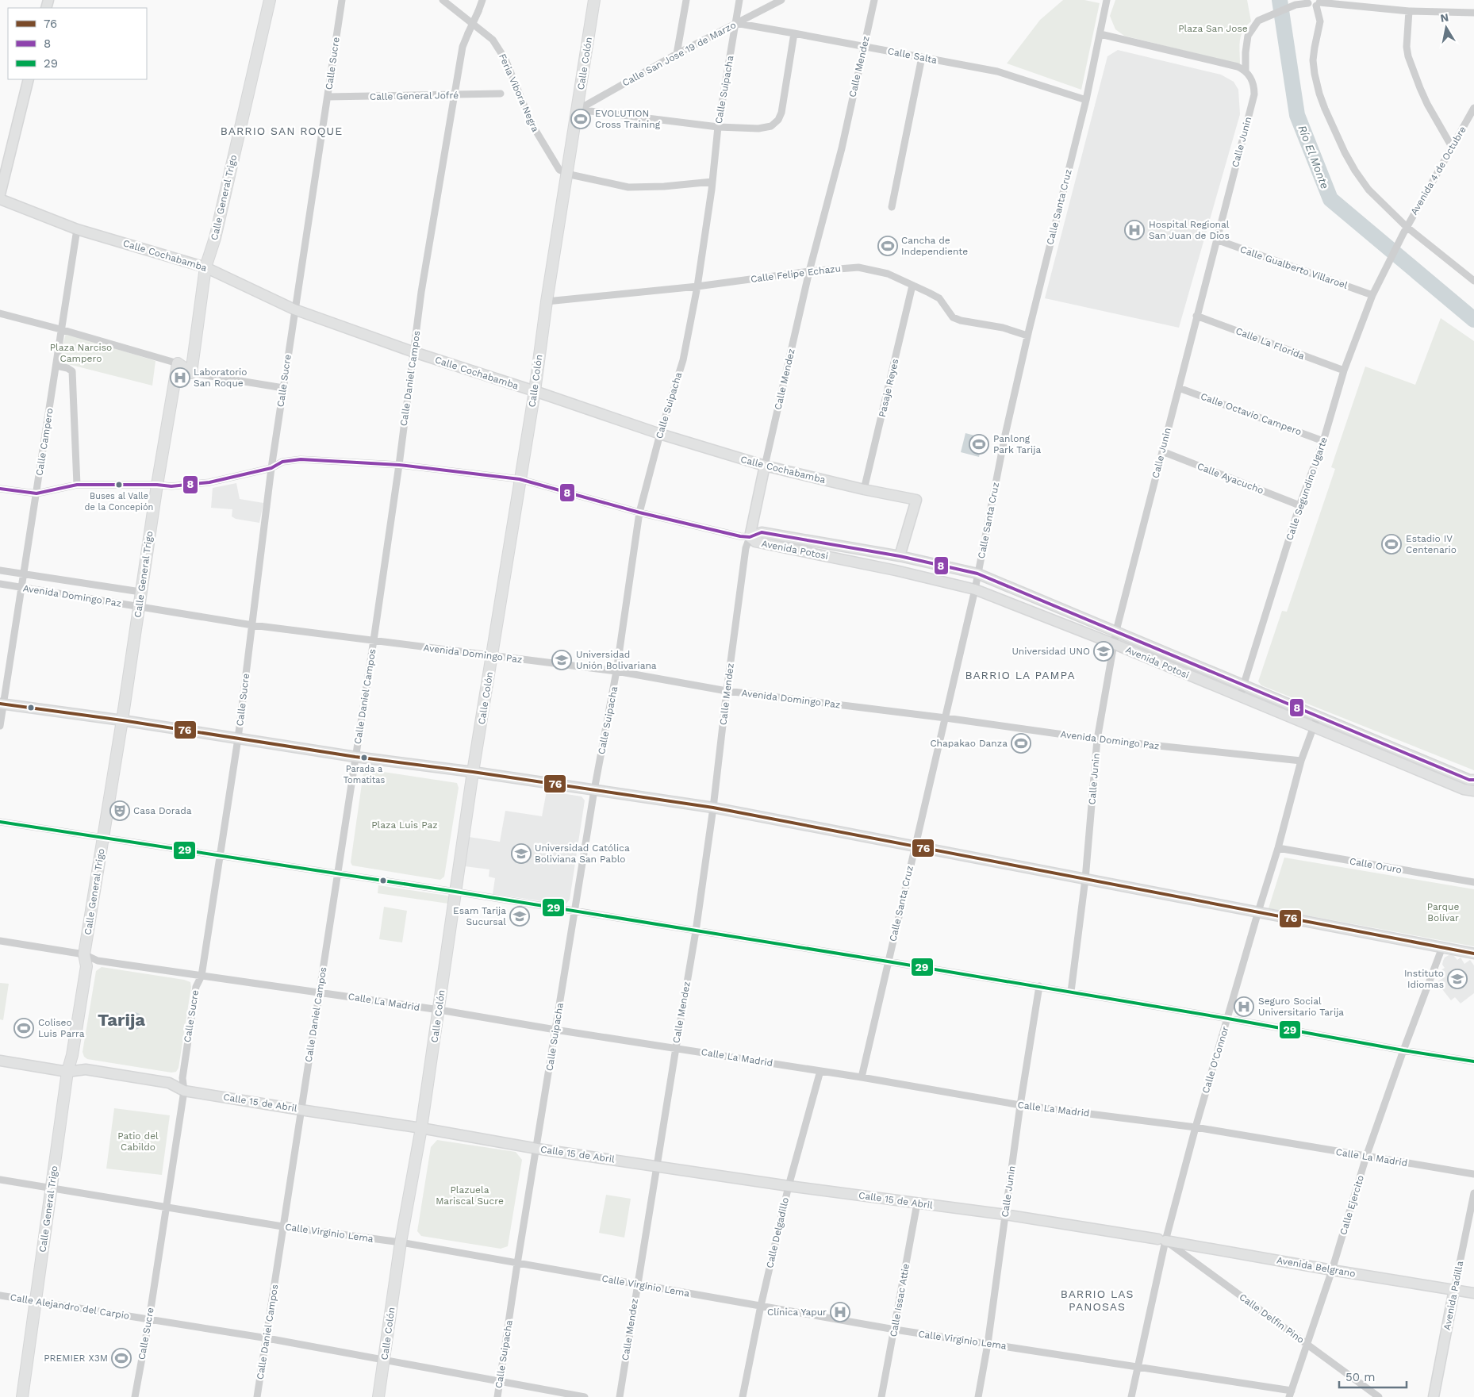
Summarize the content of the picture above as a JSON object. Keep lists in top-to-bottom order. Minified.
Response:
{"streets":{"main road":["Calle Colón","Calle General Trigo"],"street":["Calle San Jose 19 de Marzo","Calle Salta","Calle Sucre","Calle Mendez","Calle Suipacha","Feria Vibora Negra","Calle General Jofré","Calle Junin","Avenida 4 de Octubre","Calle Santa Cruz","Calle Cochabamba","Calle Gualberto Villaroel","Calle Felipe Echazu","Calle La Florida","Calle Daniel Campos","Pasaje Reyes","Calle Octavio Campero","Calle Campero","Calle Ayacucho","Calle Segundino Ugarte","Avenida Potosi","Avenida Domingo Paz","Calle Oruro","Calle La Madrid","Calle O'Connor","Calle 15 de Abril","Calle Ejercito","Calle Virginio Lema","Calle Delgadillo","Avenida Belgrano","Avenida Padilla","Calle Issac Attie","Calle Alejandro del Carpio","Calle Delfin Pino"]},"crossings":[["Calle San Jose 19 de Marzo","Calle Salta"],["Calle San Jose 19 de Marzo","Calle Colón"],["Calle San Jose 19 de Marzo","Calle Suipacha"],["Calle Salta","Calle Mendez"],["Calle Salta","Calle Suipacha"],["Calle Salta","Calle Santa Cruz"],["Calle Sucre","Calle General Jofré"],["Calle Sucre","Calle Cochabamba"],["Calle Sucre","Avenida Domingo Paz"],["Calle Sucre","Calle La Madrid"],["Calle Sucre","Calle 15 de Abril"],["Calle Sucre","Calle Virginio Lema"],["Calle Sucre","Calle Alejandro del Carpio"],["Calle Colón","Feria Vibora Negra"],["Calle Colón","Calle Cochabamba"],["Calle Colón","Calle Felipe Echazu"],["Calle Colón","Avenida Domingo Paz"],["Calle Colón","Calle La Madrid"],["Calle Colón","Calle 15 de Abril"],["Calle Colón","Calle Virginio Lema"],["Calle Colón","Calle Alejandro del Carpio"],["Calle Mendez","Calle Cochabamba"],["Calle Mendez","Calle Felipe Echazu"],["Calle Mendez","Avenida Potosi"],["Calle Mendez","Avenida Domingo Paz"],["Calle Mendez","Calle La Madrid"],["Calle Mendez","Calle 15 de Abril"],["Calle Mendez","Calle Virginio Lema"],["Calle Suipacha","Feria Vibora Negra"],["Calle Suipacha","Calle Cochabamba"],["Calle Suipacha","Calle Felipe Echazu"],["Calle Suipacha","Avenida Domingo Paz"],["Calle Suipacha","Calle La Madrid"],["Calle Suipacha","Calle 15 de Abril"],["Calle Suipacha","Calle Virginio Lema"],["Calle Suipacha","Calle Alejandro del Carpio"],["Calle General Jofré","Calle Daniel Campos"],["Calle Junin","Calle Gualberto Villaroel"],["Calle Junin","Calle La Florida"],["Calle Junin","Calle Octavio Campero"],["Calle Junin","Calle Ayacucho"],["Calle Junin","Avenida Potosi"],["Calle Junin","Avenida Domingo Paz"],["Calle Junin","Calle La Madrid"],["Calle Junin","Calle 15 de Abril"],["Calle Junin","Calle Virginio Lema"],["Avenida 4 de Octubre","Calle Segundino Ugarte"],["Calle General Trigo","Calle Cochabamba"],["Calle General Trigo","Avenida Domingo Paz"],["Calle General Trigo","Calle La Madrid"],["Calle General Trigo","Calle 15 de Abril"],["Calle General Trigo","Calle Virginio Lema"],["Calle General Trigo","Calle Alejandro del Carpio"],["Calle Santa Cruz","Calle Felipe Echazu"],["Calle Santa Cruz","Avenida Potosi"],["Calle Santa Cruz","Avenida Domingo Paz"],["Calle Santa Cruz","Calle La Madrid"],["Calle Cochabamba","Calle Daniel Campos"],["Calle Cochabamba","Pasaje Reyes"],["Calle Cochabamba","Calle Campero"],["Calle Cochabamba","Avenida Potosi"],["Calle Gualberto Villaroel","Calle Segundino Ugarte"],["Calle Felipe Echazu","Pasaje Reyes"],["Calle La Florida","Calle Segundino Ugarte"],["Calle Daniel Campos","Avenida Domingo Paz"],["Calle Daniel Campos","Calle La Madrid"],["Calle Daniel Campos","Calle 15 de Abril"],["Calle Daniel Campos","Calle Virginio Lema"],["Calle Daniel Campos","Calle Alejandro del Carpio"],["Calle Octavio Campero","Calle Segundino Ugarte"],["Calle Campero","Avenida Domingo Paz"],["Calle Ayacucho","Calle Segundino Ugarte"],["Calle Segundino Ugarte","Avenida Potosi"],["Avenida Potosi","Calle O'Connor"],["Avenida Domingo Paz","Calle O'Connor"],["Calle Oruro","Calle O'Connor"],["Calle La Madrid","Calle O'Connor"],["Calle La Madrid","Calle Ejercito"],["Calle La Madrid","Calle Delgadillo"],["Calle O'Connor","Calle 15 de Abril"],["Calle O'Connor","Calle Virginio Lema"],["Calle O'Connor","Avenida Belgrano"],["Calle O'Connor","Calle Delfin Pino"],["Calle 15 de Abril","Calle Delgadillo"],["Calle 15 de Abril","Avenida Belgrano"],["Calle 15 de Abril","Calle Issac Attie"],["Calle 15 de Abril","Calle Delfin Pino"],["Calle Ejercito","Calle Virginio Lema"],["Calle Ejercito","Avenida Belgrano"],["Calle Ejercito","Calle Delfin Pino"],["Calle Virginio Lema","Calle Delgadillo"],["Calle Virginio Lema","Calle Issac Attie"],["Avenida Belgrano","Avenida Padilla"],["Avenida Belgrano","Calle Delfin Pino"]],"districts":["BARRIO SAN ROQUE","BARRIO LA PAMPA","Tarija","BARRIO LAS PANOSAS"],"water":["Río El Monte"],"parks":["Plaza San Jose","Plaza Narciso Campero","Plaza Luis Paz","Parque Bolívar","Patio del Cabildo","Plazuela Mariscal Sucre"],"places":{"sports":["EVOLUTION Cross Training","Cancha de Independiente","Panlong Park Tarija","Estadio IV Centenario","Chapakao Danza","Coliseo Luis Parra","PREMIER X3M"],"hospital":["Hospital Regional San Juan de Dios","Laboratorio San Roque","Seguro Social Universitario Tarija","Clínica Yapur"],"other":["Buses al Valle de la Concepión","Parada a Tomatitas"],"school or university":["Universidad UNO","Universidad Unión Bolivariana","Universidad Católica Boliviana San Pablo","Esam Tarija Sucursal","Instituto Idiomas"],"theatre":["Casa Dorada"]},"lines":["transit line 8","transit line 76","transit line 29"],"legend":["76","8","29"],"scale_bar":"50 m","north":"top"}
